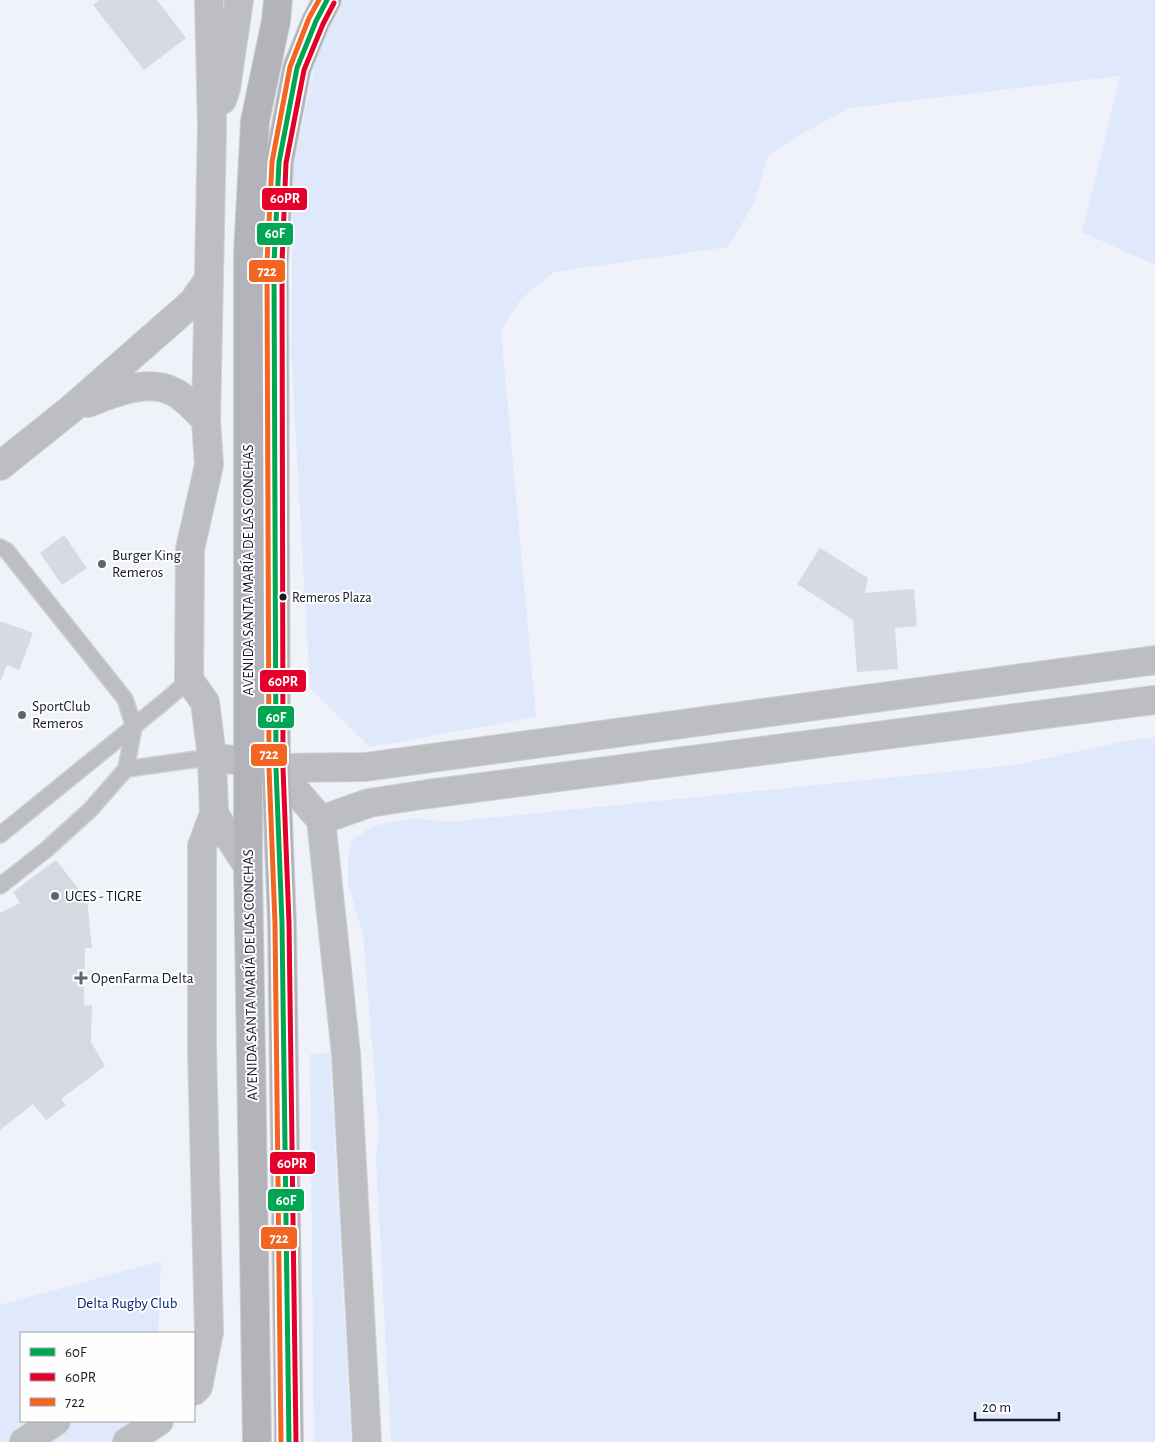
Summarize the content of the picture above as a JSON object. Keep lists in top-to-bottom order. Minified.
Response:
{"streets":{"main road":["AVENIDA SANTA MARÍA DE LAS CONCHAS"]},"parks":["Delta Rugby Club"],"places":{"other":["Burger King Remeros","Remeros Plaza","SportClub Remeros","UCES - TIGRE"],"health":["OpenFarma Delta"]},"lines":["transit line 60F","transit line 722","transit line 60PR"],"legend":["60F","60PR","722"],"scale_bar":"20 m"}
